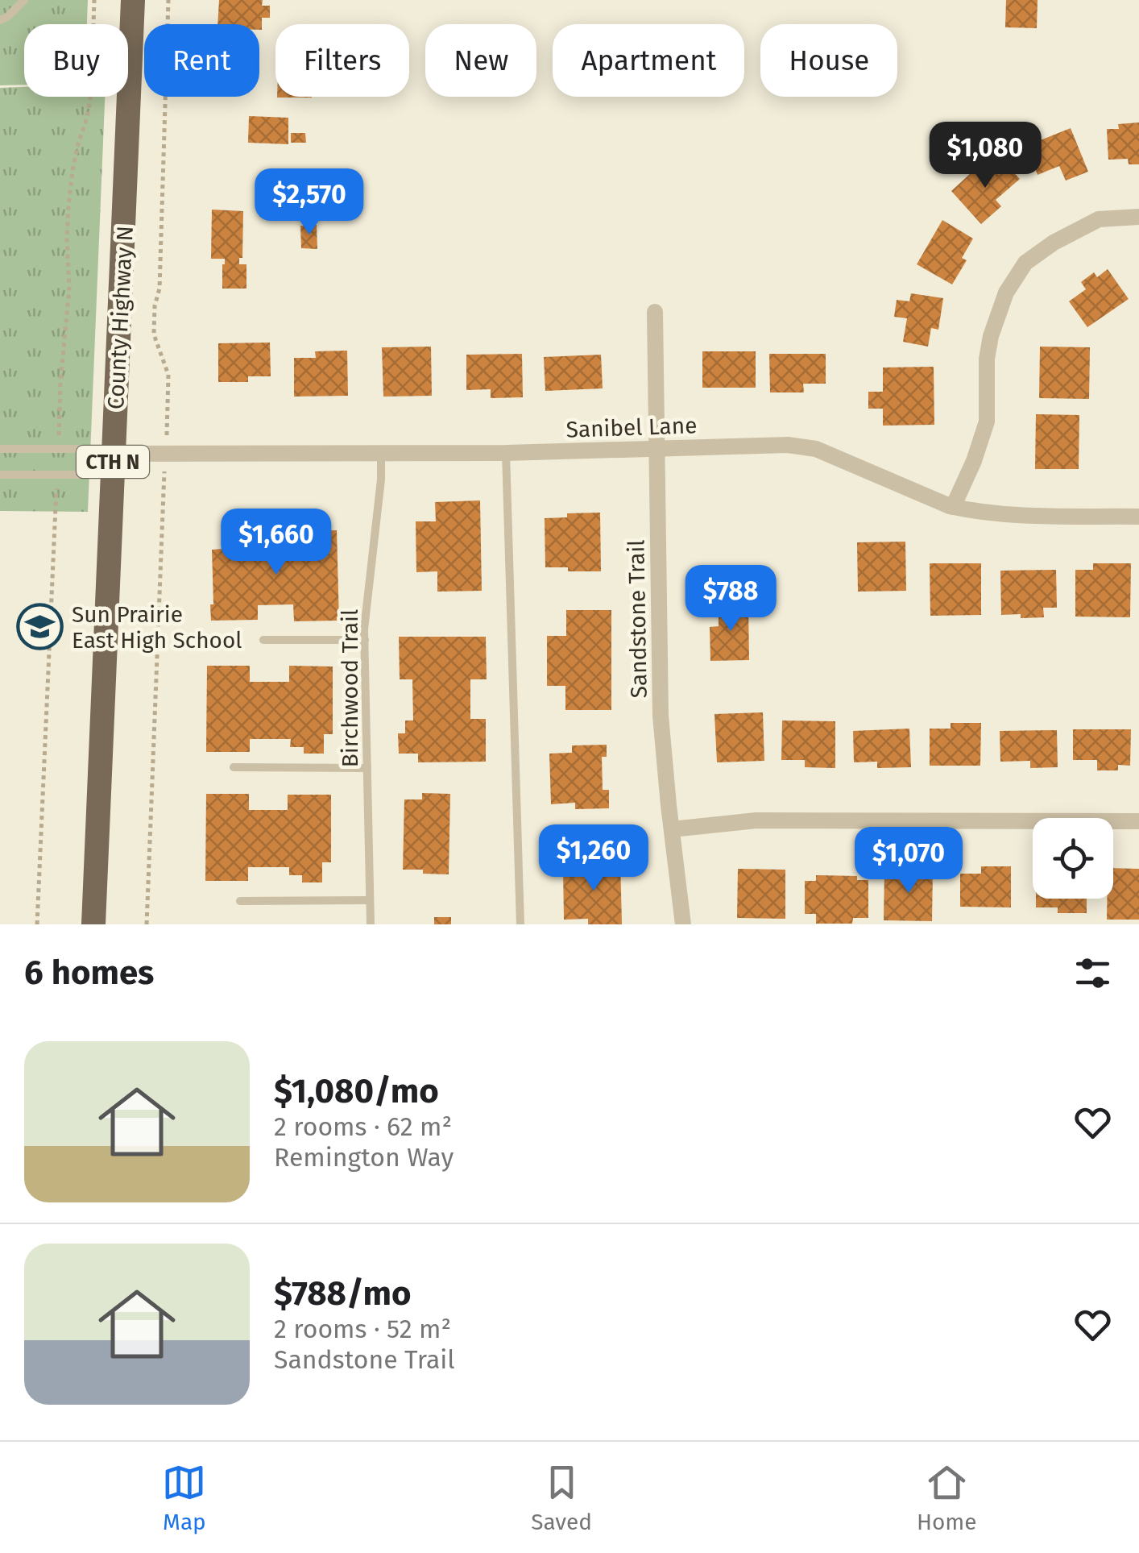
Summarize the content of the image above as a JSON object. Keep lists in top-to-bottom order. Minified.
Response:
{"streets":{"main road":["County Highway N","CTH N"],"street":["Sanibel Lane","Sandstone Trail"],"lane":["Birchwood Trail"]},"crossings":[["County Highway N","Sanibel Lane"],["Sanibel Lane","Sandstone Trail"],["Sanibel Lane","Birchwood Trail"]],"places":{"school or university":["Sun Prairie East High School"]},"page":{"chip":["Buy","Rent","Filters","New","Apartment","House"],"price":["$1,080","$2,570","$1,660","$788","$1,260","$1,070"],"heading":"6 homes","list":[{"name":"$1,080/mo","note":"2 rooms · 62 m² · Remington Way"},{"name":"$788/mo","note":"2 rooms · 52 m² · Sandstone Trail"}],"tabs":["Map","Saved","Home"]}}
